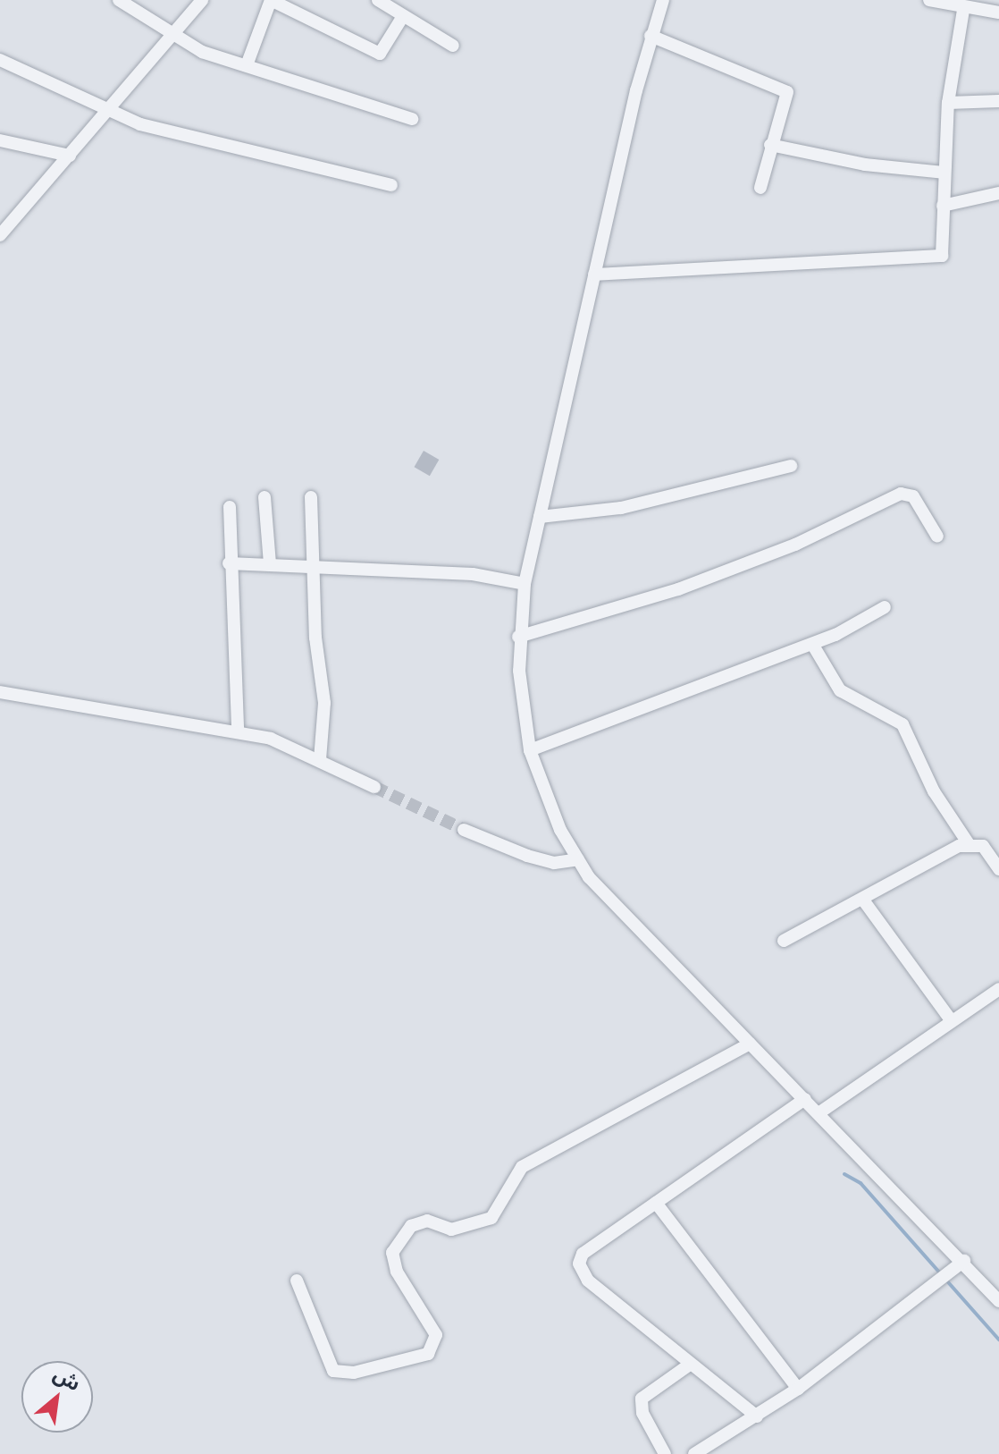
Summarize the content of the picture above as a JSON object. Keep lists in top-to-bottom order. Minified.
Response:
{"north":"top right"}
